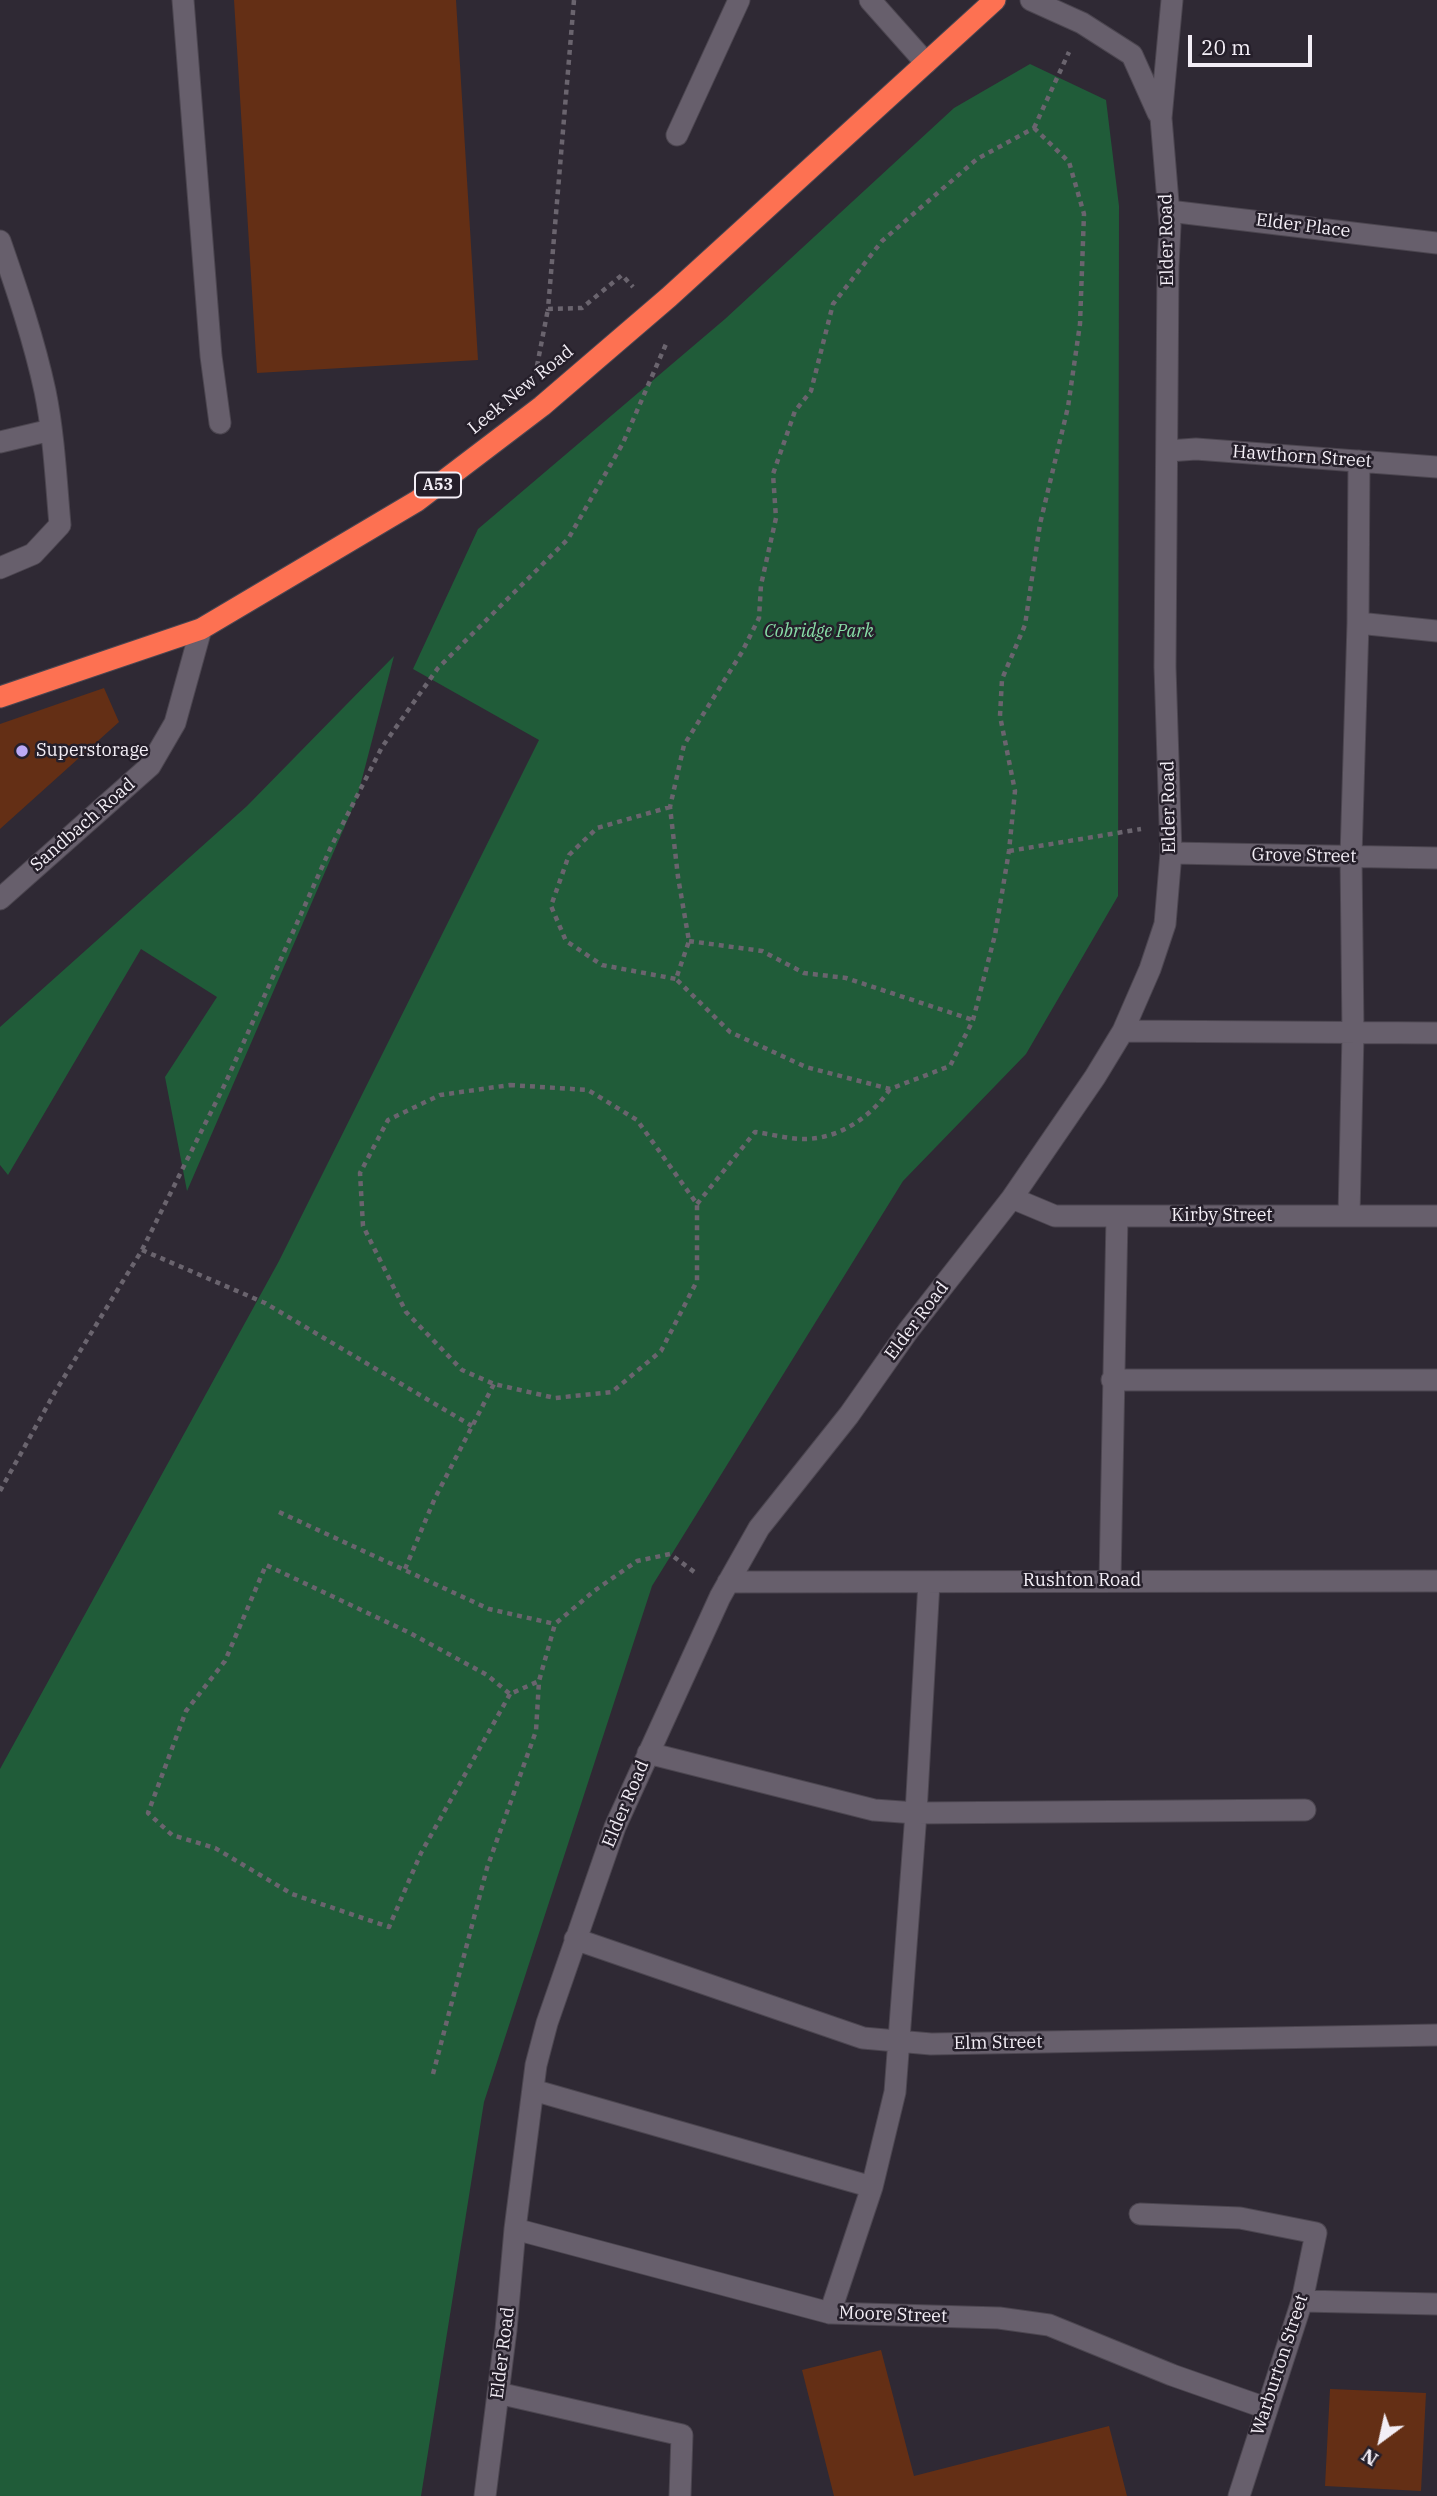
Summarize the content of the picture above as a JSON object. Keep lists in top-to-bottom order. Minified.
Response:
{"streets":{"highway":["Leek New Road","A53"],"street":["Elder Place","Elder Road","Hawthorn Street","Sandbach Road","Grove Street","Kirby Street","Rushton Road","Elm Street","Moore Street","Warburton Street"]},"crossings":[["Elder Place","Elder Road"],["Elder Road","Hawthorn Street"],["Elder Road","Grove Street"],["Elder Road","Kirby Street"],["Elder Road","Rushton Road"],["Elder Road","Elm Street"],["Elder Road","Moore Street"],["Leek New Road","Sandbach Road"],["Moore Street","Warburton Street"]],"parks":["Cobridge Park"],"places":["Superstorage"],"scale_bar":"20 m","north":"bottom left"}
